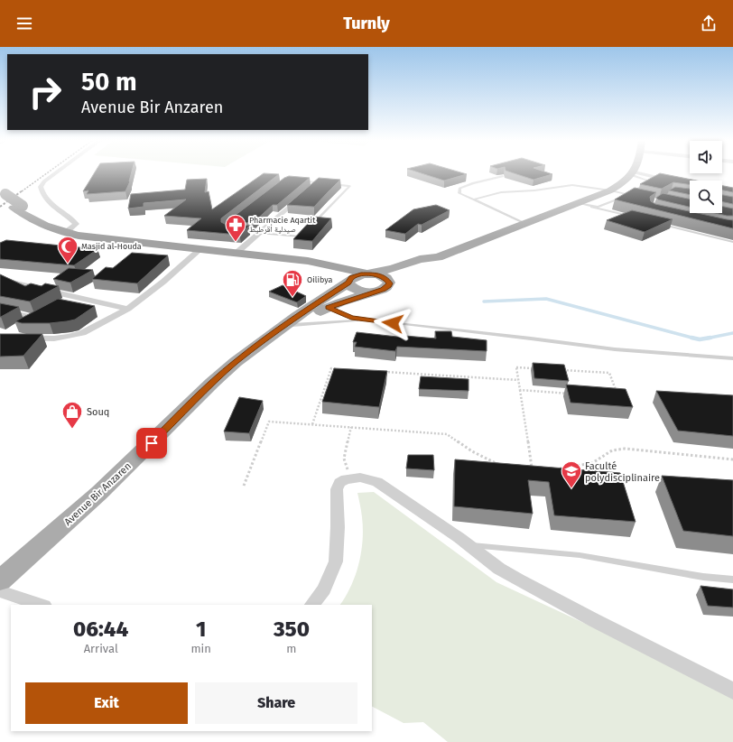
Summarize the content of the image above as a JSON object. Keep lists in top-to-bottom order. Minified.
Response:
{"streets":{"main road":["Avenue Bir Anzaren"]},"places":{"pharmacy":["Pharmacie Aqartit صيدلية أقرطيط"],"mosque":["Masjid al-Houda"],"fuel station":["Oilibya"],"shop":["Souq"],"school or university":["Faculté polydisciplinaire"]},"page":{"header":"Turnly","turn":["50 m","Avenue Bir Anzaren"],"eta":["06:44","Arrival","1","min","350","m"],"buttons":["Exit","Share"]}}
